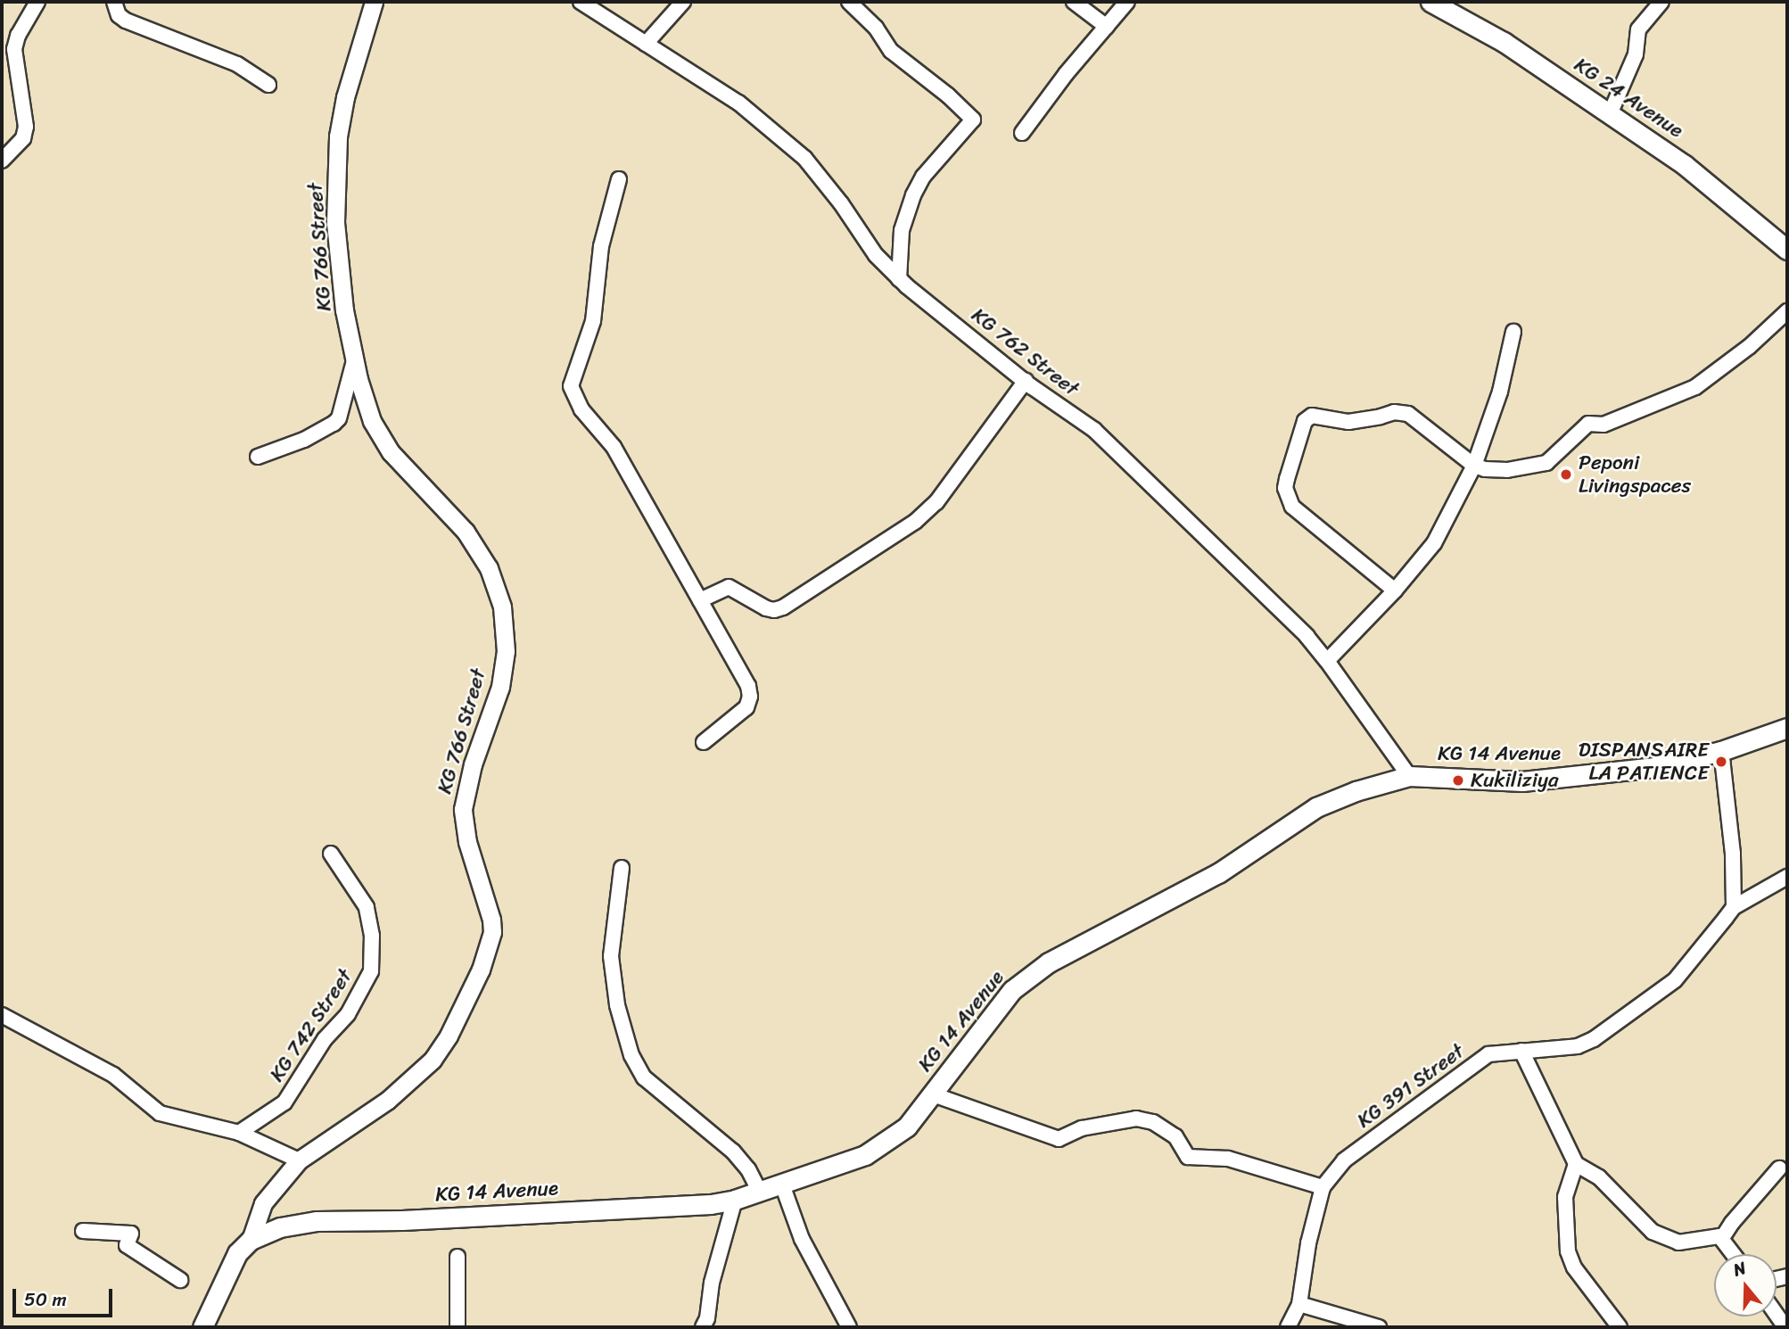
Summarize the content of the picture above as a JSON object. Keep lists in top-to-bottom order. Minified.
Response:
{"streets":{"main road":["KG 24 Avenue","KG 14 Avenue"],"street":["KG 766 Street","KG 762 Street","KG 742 Street","KG 391 Street"]},"crossings":[["KG 766 Street","KG 14 Avenue"],["KG 762 Street","KG 14 Avenue"]],"places":["Peponi Livingspaces","DISPANSAIRE LA PATIENCE","Kukiliziya"],"scale_bar":"50 m","north":"top"}
